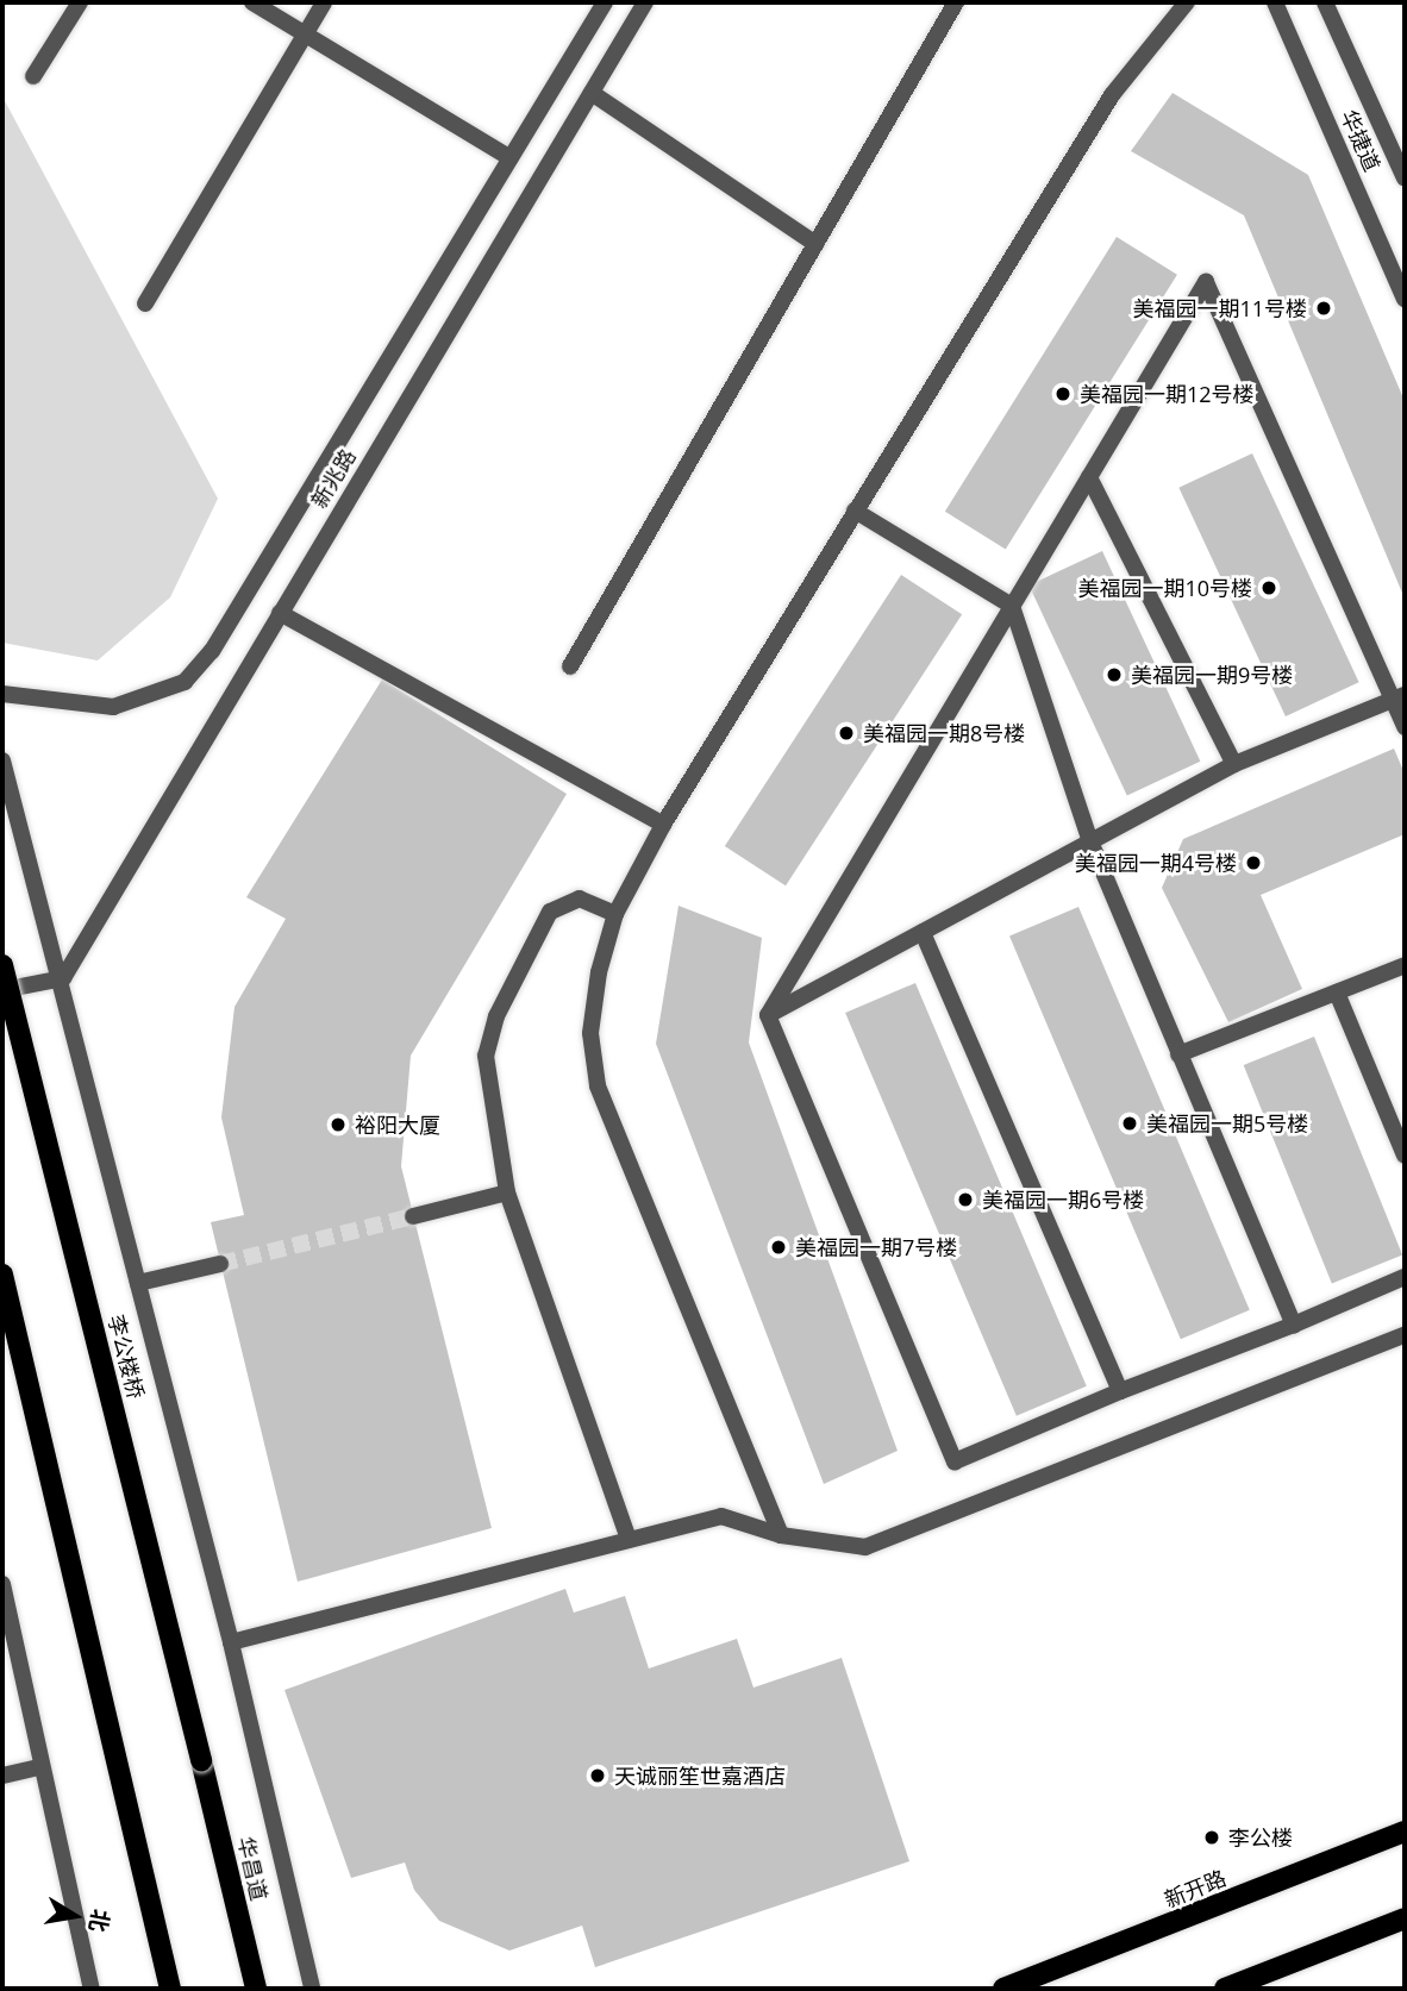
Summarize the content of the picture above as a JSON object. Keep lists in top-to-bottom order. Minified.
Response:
{"streets":{"main road":["李公楼桥","华昌道","新开路"],"street":["华捷道","新兆路"]},"crossings":[["李公楼桥","华昌道"]],"places":["美福园一期11号楼","美福园一期12号楼","美福园一期10号楼","美福园一期9号楼","美福园一期8号楼","美福园一期4号楼","美福园一期5号楼","裕阳大厦","美福园一期6号楼","美福园一期7号楼","天诚丽笙世嘉酒店","李公楼"],"north":"right"}
